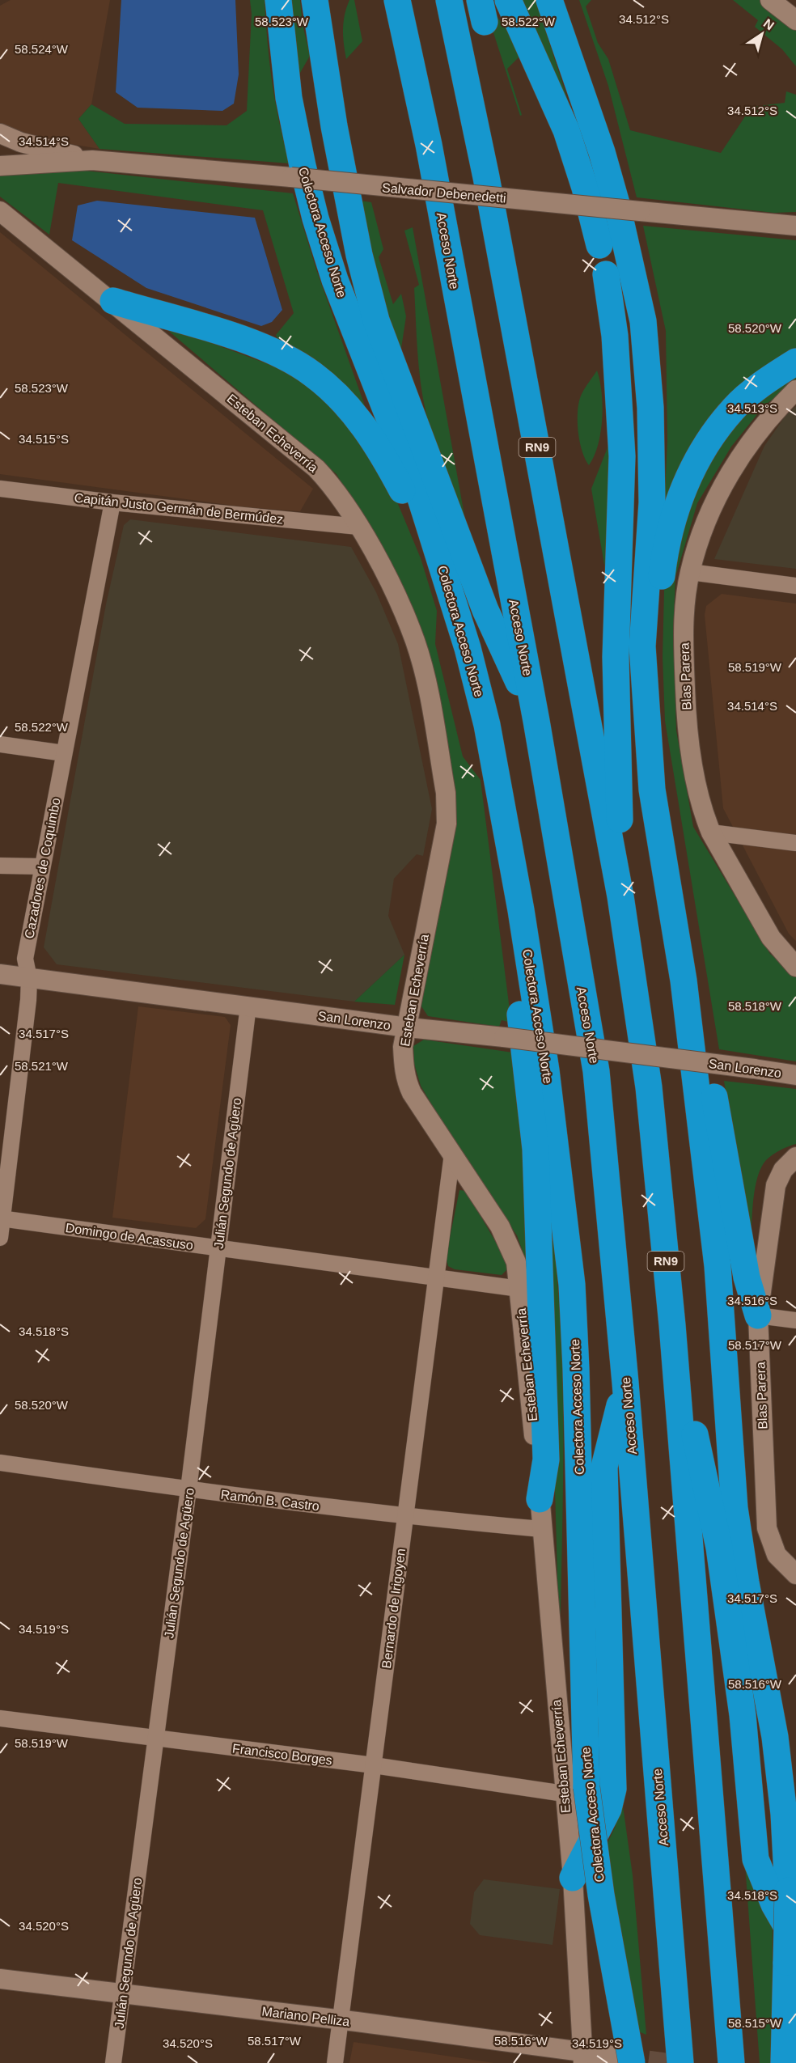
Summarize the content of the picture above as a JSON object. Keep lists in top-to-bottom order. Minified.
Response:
{"streets":{"highway":["Colectora Acceso Norte","Acceso Norte","RN9"],"street":["Salvador Debenedetti","Esteban Echeverría","Capitán Justo Germán de Bermúdez","Blas Parera","Cazadores de Coquimbo","San Lorenzo","Julián Segundo de Agüero","Domingo de Acassuso","Ramón B. Castro","Bernardo de Irigoyen","Francisco Borges","Mariano Pelliza"]},"crossings":[["Colectora Acceso Norte","Esteban Echeverría"],["Colectora Acceso Norte","Francisco Borges"],["Colectora Acceso Norte","Mariano Pelliza"],["Esteban Echeverría","Capitán Justo Germán de Bermúdez"],["Esteban Echeverría","San Lorenzo"],["Esteban Echeverría","Domingo de Acassuso"],["Esteban Echeverría","Ramón B. Castro"],["Esteban Echeverría","Bernardo de Irigoyen"],["Esteban Echeverría","Francisco Borges"],["Esteban Echeverría","Mariano Pelliza"],["Capitán Justo Germán de Bermúdez","Cazadores de Coquimbo"],["Cazadores de Coquimbo","San Lorenzo"],["Cazadores de Coquimbo","Domingo de Acassuso"],["San Lorenzo","Julián Segundo de Agüero"],["Julián Segundo de Agüero","Domingo de Acassuso"],["Julián Segundo de Agüero","Ramón B. Castro"],["Julián Segundo de Agüero","Francisco Borges"],["Julián Segundo de Agüero","Mariano Pelliza"],["Domingo de Acassuso","Bernardo de Irigoyen"],["Ramón B. Castro","Bernardo de Irigoyen"],["Bernardo de Irigoyen","Francisco Borges"],["Bernardo de Irigoyen","Mariano Pelliza"]],"north":"top right","coordinates":["34.512°S","58.523°W","58.522°W","58.524°W","34.514°S","58.520°W","34.513°S","34.515°S","58.519°W","58.518°W","34.517°S","58.521°W","34.516°S","34.518°S","58.517°W","34.519°S","58.516°W","34.520°S","58.515°W"]}
